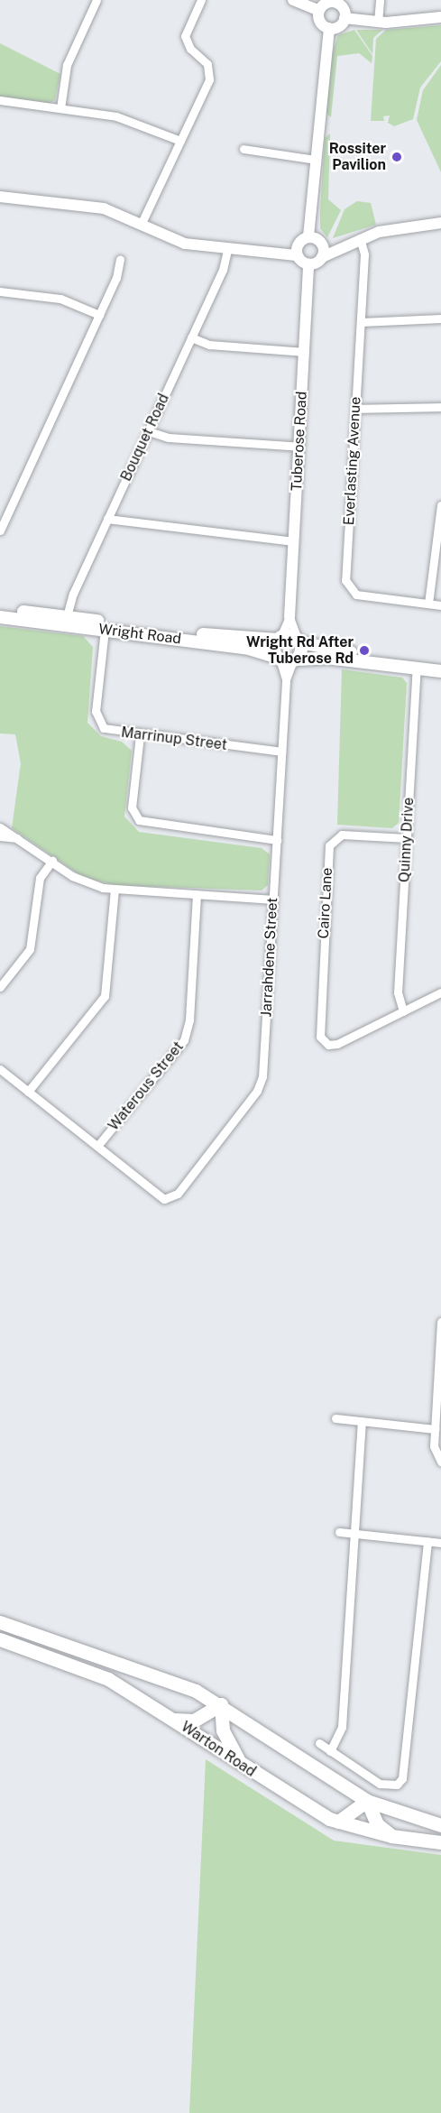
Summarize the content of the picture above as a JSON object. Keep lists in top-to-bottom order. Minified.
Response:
{"streets":{"main road":["Wright Road","Warton Road"],"street":["Bouquet Road","Tuberose Road","Everlasting Avenue","Marrinup Street","Quinny Drive","Cairo Lane","Jarrahdene Street","Waterous Street"]},"crossings":[["Bouquet Road","Wright Road"],["Tuberose Road","Wright Road"],["Wright Road","Marrinup Street"],["Wright Road","Jarrahdene Street"],["Marrinup Street","Jarrahdene Street"],["Quinny Drive","Cairo Lane"],["Jarrahdene Street","Waterous Street"]],"places":["Rossiter Pavilion","Wright Rd After Tuberose Rd"]}
